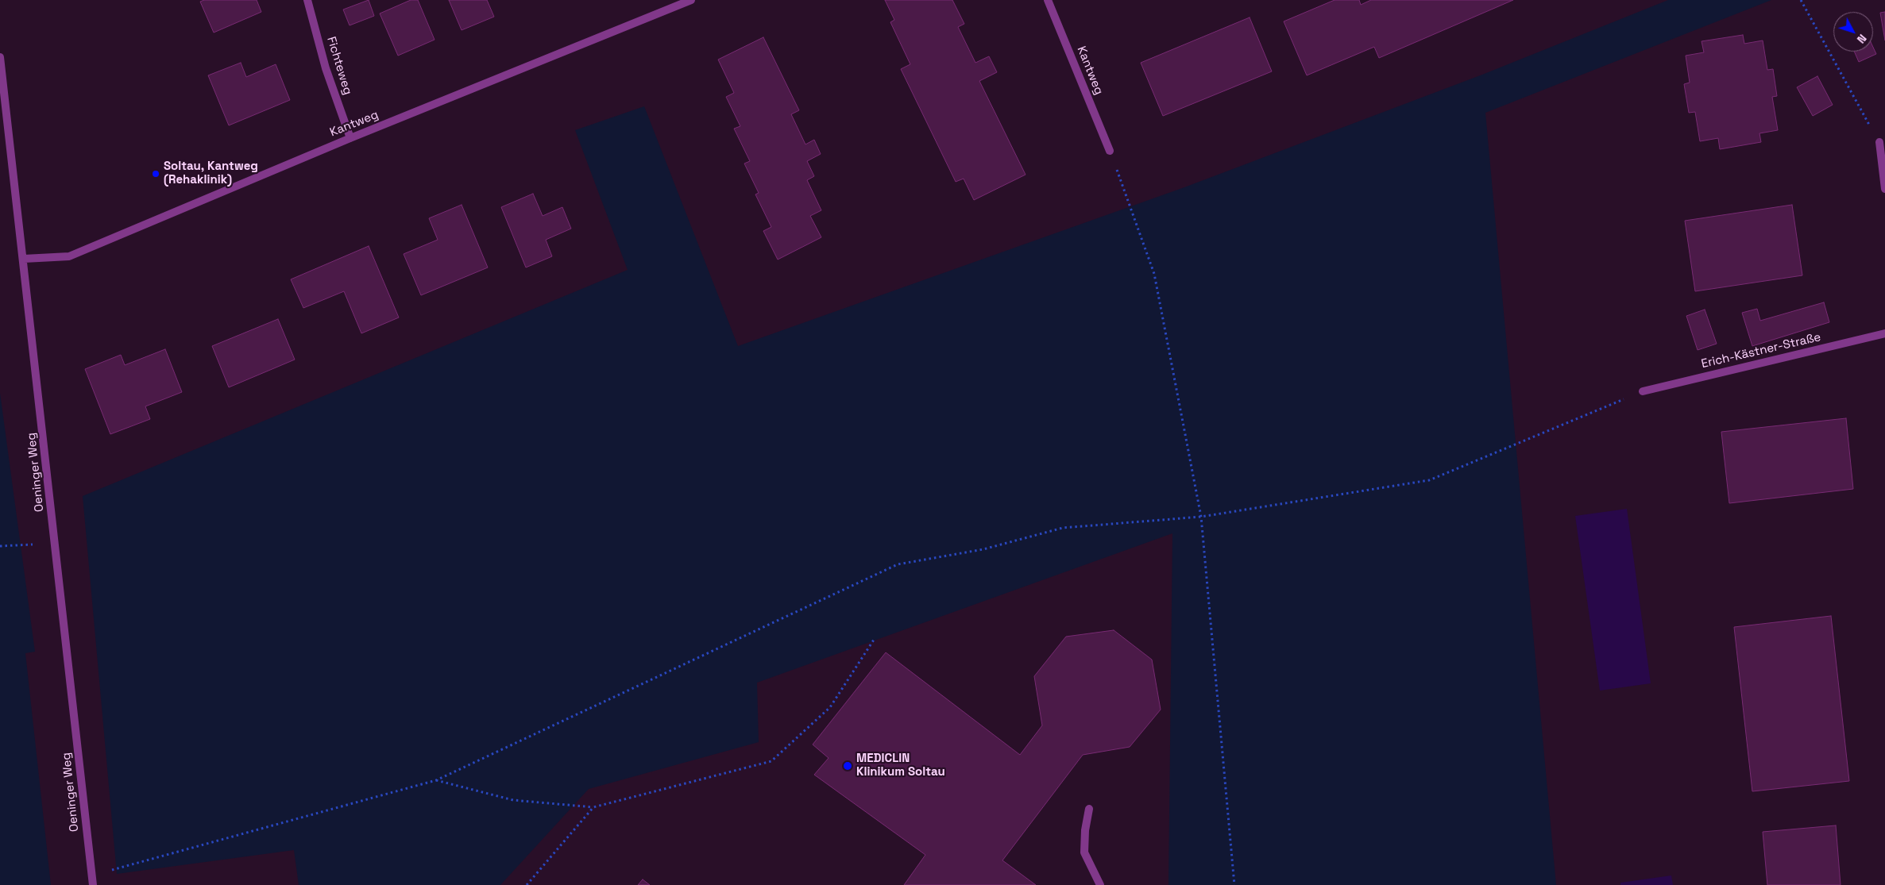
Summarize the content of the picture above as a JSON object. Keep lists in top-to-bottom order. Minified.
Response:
{"streets":{"street":["Fichteweg","Kantweg","Erich-Kästner-Straße","Oeninger Weg"]},"crossings":[["Fichteweg","Kantweg"],["Kantweg","Oeninger Weg"]],"places":["Soltau, Kantweg (Rehaklinik)","MEDICLIN Klinikum Soltau"],"north":"bottom right"}
